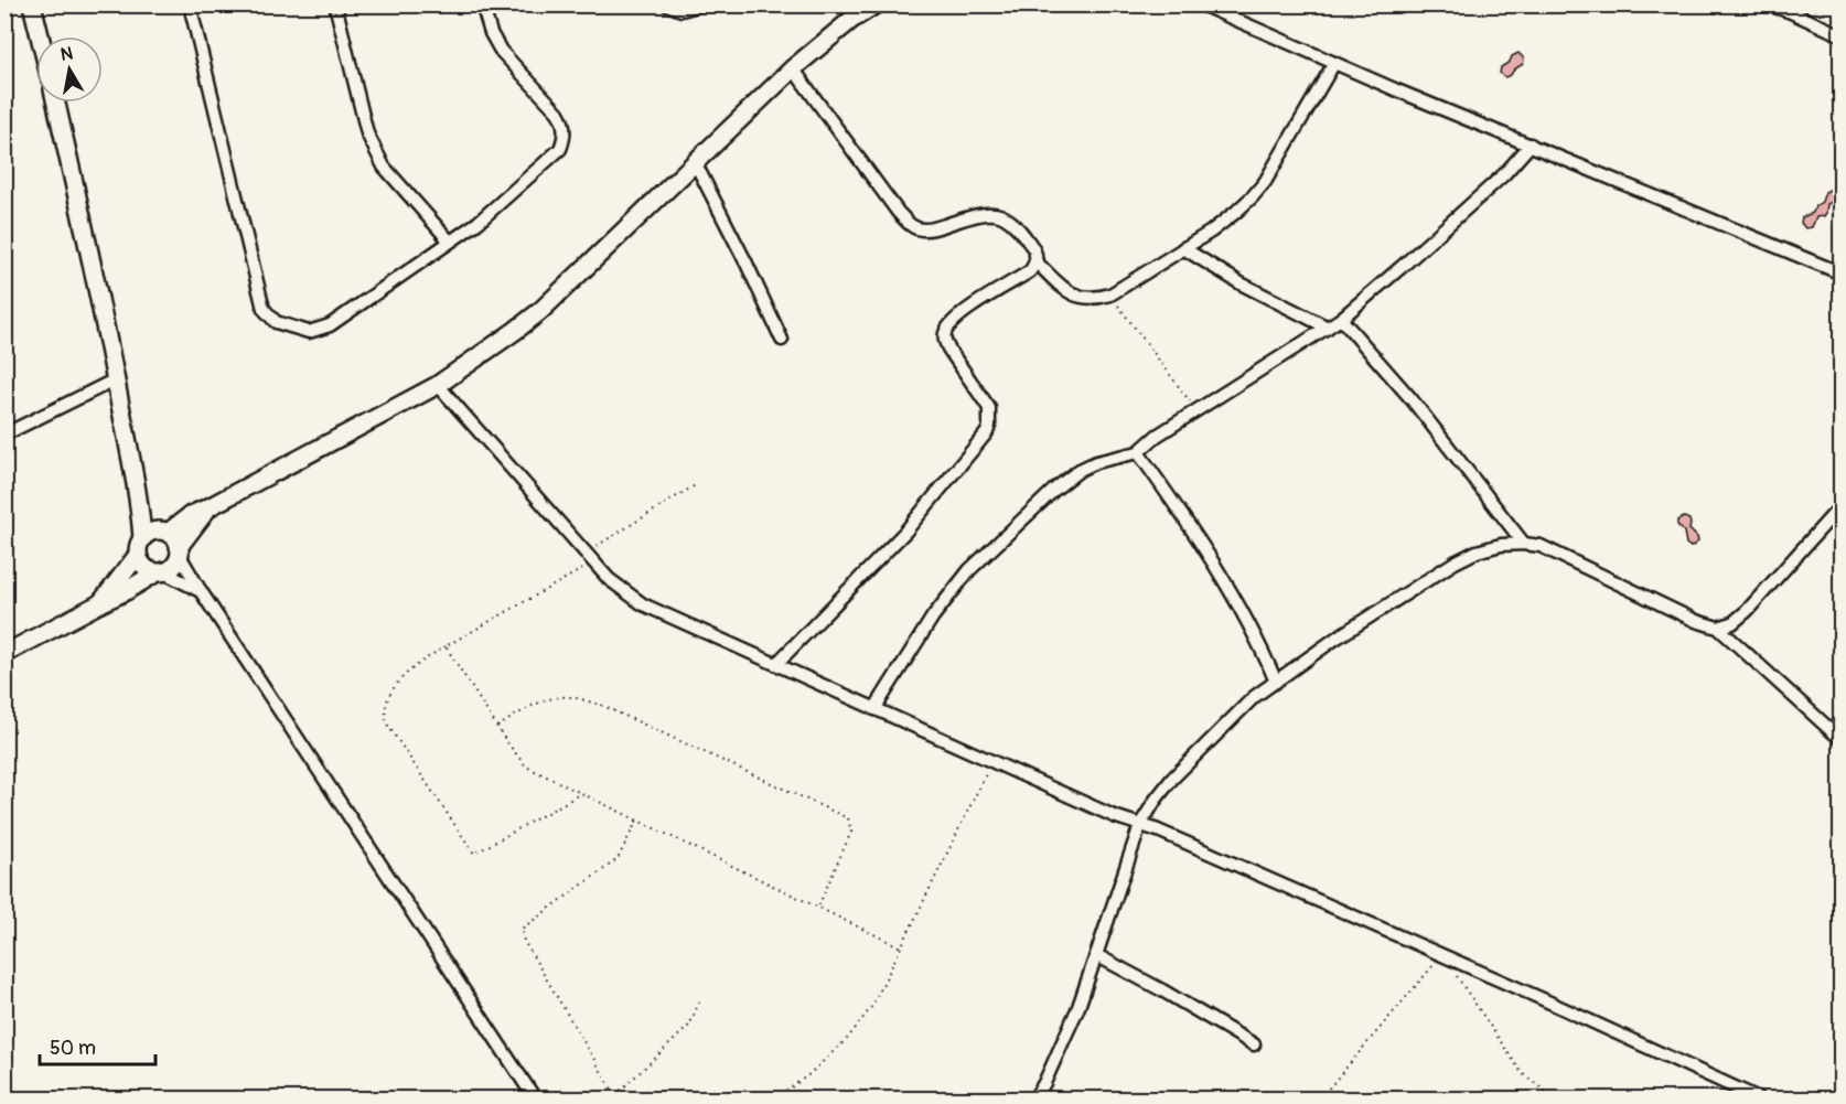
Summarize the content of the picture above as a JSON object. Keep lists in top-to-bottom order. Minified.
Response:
{"scale_bar":"50 m","north":"top"}
